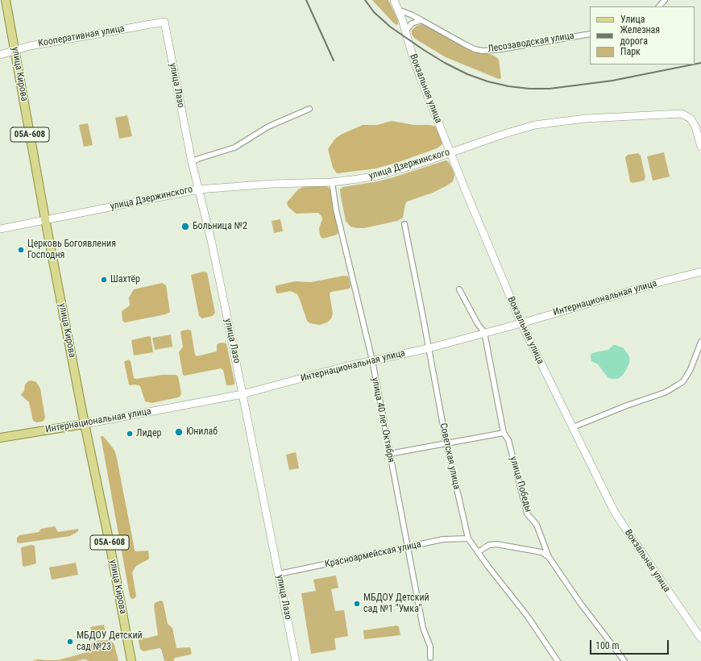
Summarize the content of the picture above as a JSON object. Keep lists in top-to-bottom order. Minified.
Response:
{"streets":{"main road":["Кооперативная улица","улица Кирова","улица Лазо","Вокзальная улица","05А-608","улица Дзержинского","Интернациональная улица"],"street":["Лесозаводская улица","улица 40 лет Октября","Советская улица","улица Победы","Красноармейская улица"]},"crossings":[["Кооперативная улица","улица Кирова"],["Кооперативная улица","улица Лазо"],["Лесозаводская улица","Вокзальная улица"],["улица Кирова","улица Дзержинского"],["улица Кирова","Интернациональная улица"],["улица Лазо","улица Дзержинского"],["улица Лазо","Интернациональная улица"],["улица Лазо","Красноармейская улица"],["Вокзальная улица","улица Дзержинского"],["Вокзальная улица","Интернациональная улица"],["улица Дзержинского","улица 40 лет Октября"],["Интернациональная улица","улица 40 лет Октября"],["Интернациональная улица","Советская улица"],["Интернациональная улица","улица Победы"],["улица 40 лет Октября","Красноармейская улица"],["Советская улица","Красноармейская улица"]],"places":["Больница №2","Церковь Богоявления Господня","Шахтёр","Юнилаб","Лидер","МБДОУ Детский сад №1 \"Умка\"","МБДОУ Детский сад №23"],"legend":["Улица","Железная дорога","Парк"],"scale_bar":"100 m"}
